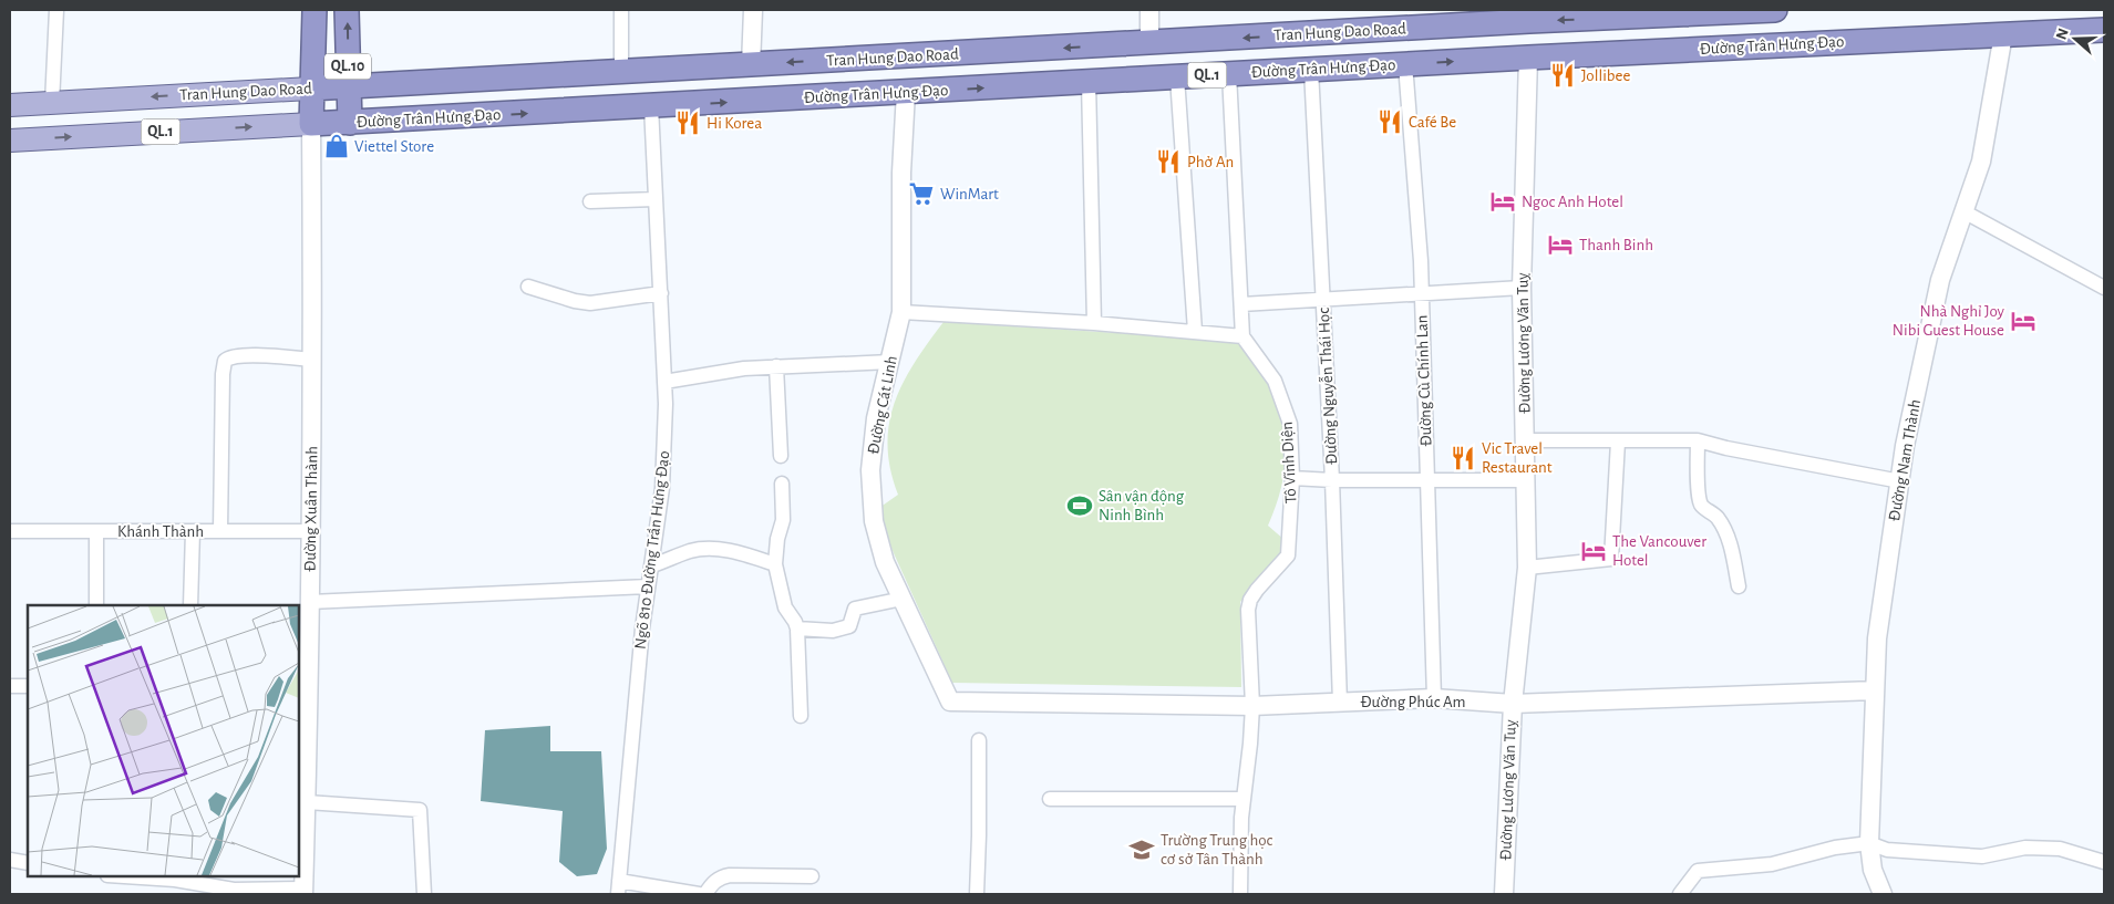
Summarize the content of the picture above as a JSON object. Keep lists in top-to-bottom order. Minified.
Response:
{"streets":{"highway":["Tran Hung Dao Road","Đường Trân Hưng Đạo","QL.10","QL.1"],"street":["Đường Lương Văn Tuỵ","Đường Cù Chính Lan","Đường Nguyễn Thái Học","Đường Cát Linh","Đường Nam Thành","Tô Vĩnh Diện","Đường Xuân Thành","Khánh Thành","Ngõ 810 Đường Trần Hưng Đạo","Đường Phúc Am"]},"crossings":[["Tran Hung Dao Road","Đường Trân Hưng Đạo"],["Tran Hung Dao Road","QL.10"],["Tran Hung Dao Road","Đường Xuân Thành"],["Đường Trân Hưng Đạo","QL.10"],["Đường Trân Hưng Đạo","Đường Lương Văn Tuỵ"],["Đường Trân Hưng Đạo","Đường Cù Chính Lan"],["Đường Trân Hưng Đạo","Đường Nguyễn Thái Học"],["Đường Trân Hưng Đạo","Đường Cát Linh"],["Đường Trân Hưng Đạo","Đường Nam Thành"],["Đường Trân Hưng Đạo","Đường Xuân Thành"],["Đường Trân Hưng Đạo","Ngõ 810 Đường Trần Hưng Đạo"],["Đường Lương Văn Tuỵ","Đường Phúc Am"],["Đường Cù Chính Lan","Đường Phúc Am"],["Đường Nguyễn Thái Học","Đường Phúc Am"],["Đường Cát Linh","Đường Phúc Am"],["Đường Nam Thành","Đường Phúc Am"],["Tô Vĩnh Diện","Đường Phúc Am"],["Đường Xuân Thành","Khánh Thành"]],"one_way":["Đường Trân Hưng Đạo"],"places":{"restaurant":["Jollibee","Café Be","Hi Korea","Phở An","Vic Travel Restaurant"],"shop":["Viettel Store"],"supermarket":["WinMart"],"hotel":["Ngoc Anh Hotel","Thanh Binh","Nhà Nghỉ Joy Nibi Guest House","The Vancouver Hotel"],"sports":["Sân vận động Ninh Bình"],"school or university":["Trường Trung học cơ sở Tân Thành"]},"north":"left"}
